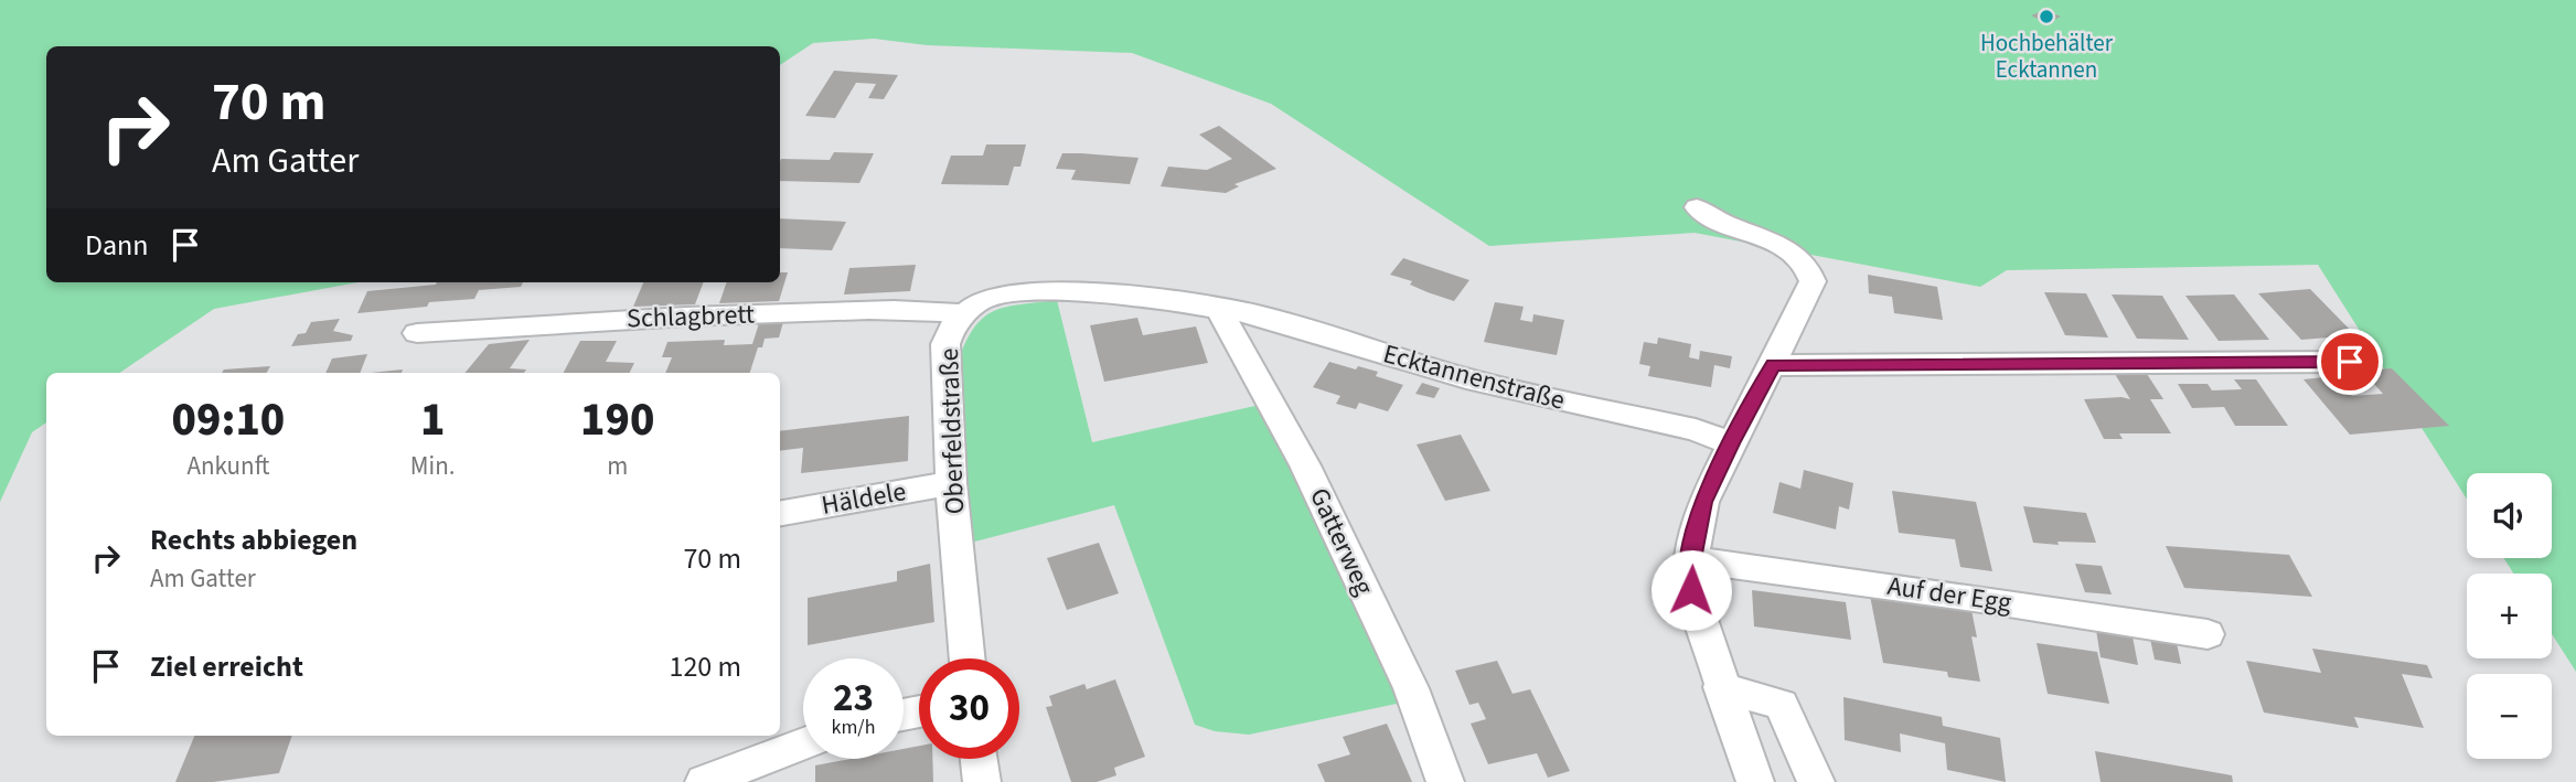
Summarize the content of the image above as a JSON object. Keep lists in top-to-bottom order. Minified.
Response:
{"streets":{"street":["Schlagbrett","Ecktannenstraße","Oberfeldstraße","Häldele","Gatterweg","Auf der Egg"]},"crossings":[["Schlagbrett","Oberfeldstraße"],["Ecktannenstraße","Oberfeldstraße"],["Ecktannenstraße","Gatterweg"],["Oberfeldstraße","Häldele"],["Oberfeldstraße","Gatterweg"]],"places":["Hochbehälter Ecktannen"],"page":{"turn":["70 m","Am Gatter"],"then":"Dann","eta":["09:10","Ankunft","1","Min.","190","m"],"map_buttons":["+","−"],"list":[{"name":"Rechts abbiegen","note":"Am Gatter","value":"70 m"},{"name":"Ziel erreicht","value":"120 m"}],"speed":"23 km/h","limit":"30"}}
